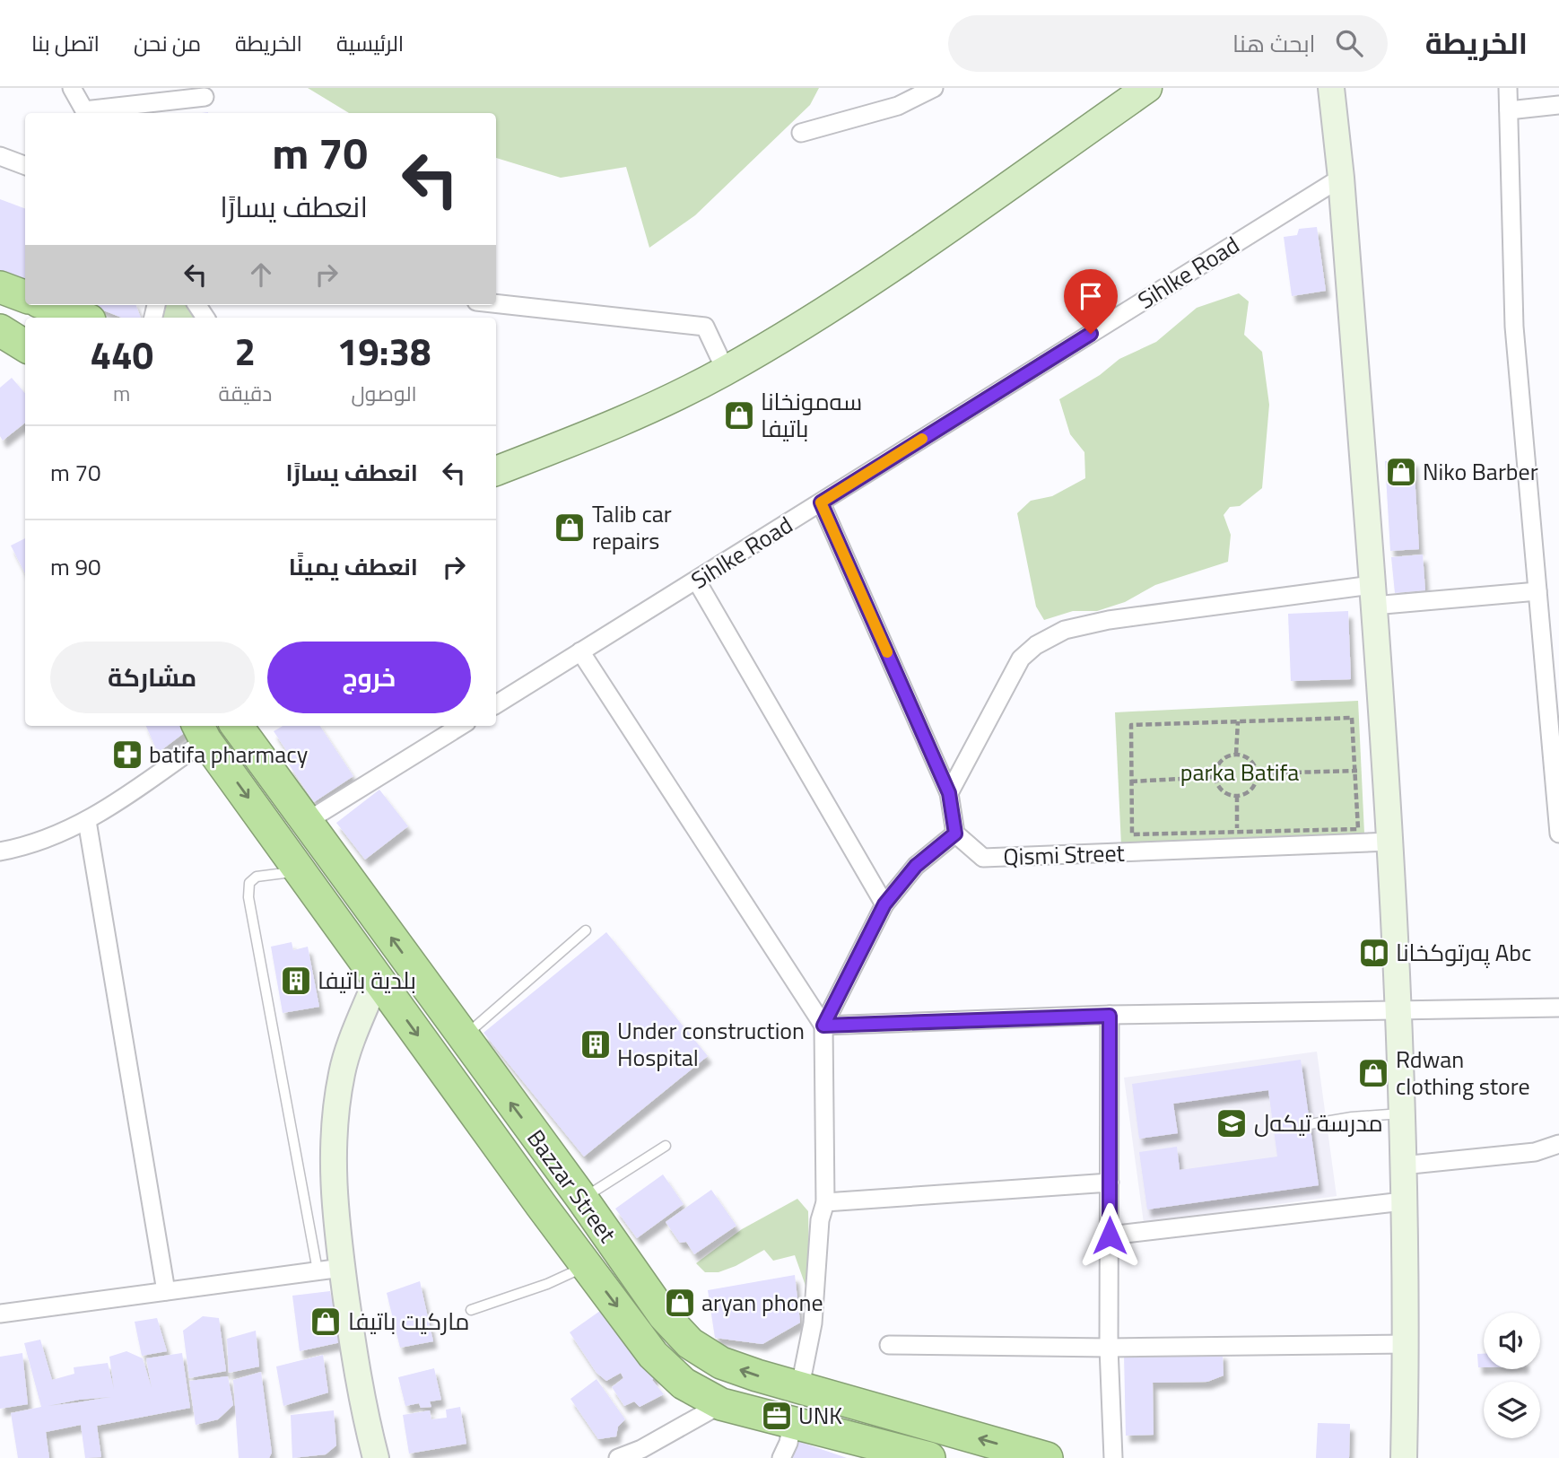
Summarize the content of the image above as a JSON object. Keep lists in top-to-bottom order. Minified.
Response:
{"streets":{"highway":["Bazzar Street"],"street":["Sihlke Road","Qismi Street"]},"parks":["parka Batifa"],"places":{"shop":["سه‌مونخانا باتيفا","Niko Barber","Talib car repairs","Rdwan clothing store","aryan phone","ماركيت باتيفا"],"pharmacy":["batifa pharmacy"],"library":["په‌رتوكخانا Abc"],"building":["بلدية باتيفا","Under construction Hospital"],"school or university":["مدرسة تيكه‌ل"],"office":["UNK"]},"page":{"header":"الخريطة","search":"ابحث هنا","nav":["الرئيسية","الخريطة","من نحن","اتصل بنا"],"turn":["70 m","انعطف يسارًا"],"eta":["19:38","الوصول","2","دقيقة","440","m"],"list":[{"name":"انعطف يسارًا","value":"70 m"},{"name":"انعطف يمينًا","value":"90 m"}],"buttons":["خروج","مشاركة"]}}
